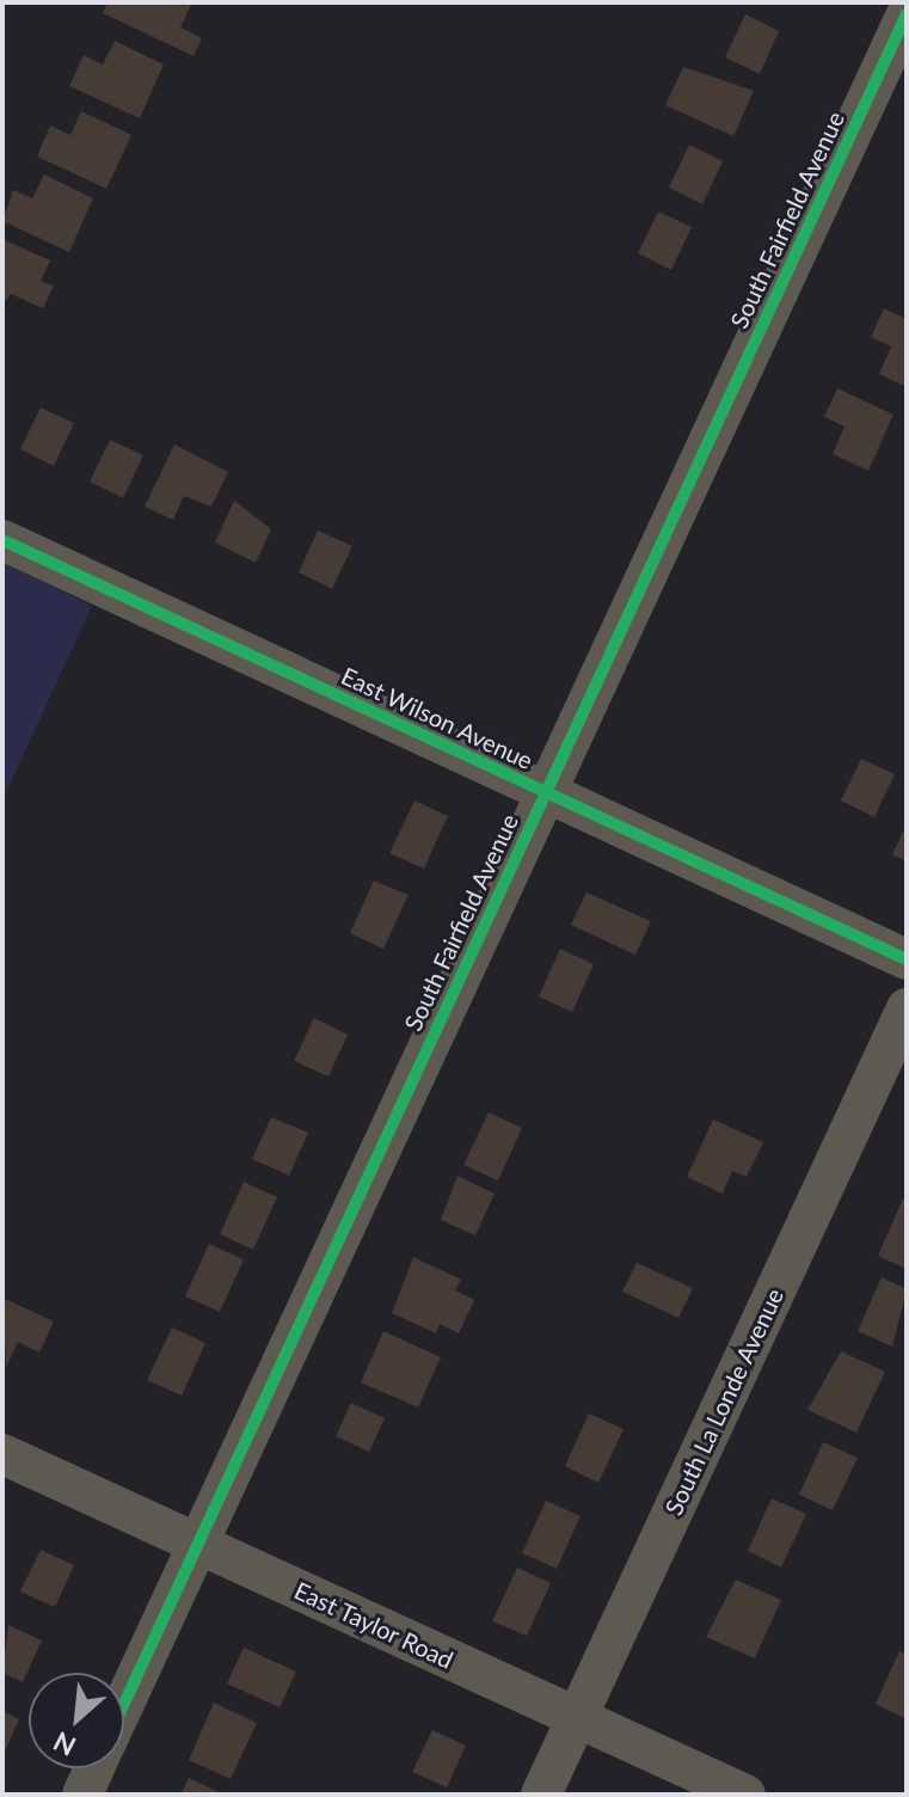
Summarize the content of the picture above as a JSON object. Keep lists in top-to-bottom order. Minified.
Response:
{"streets":{"street":["South Fairfield Avenue","East Wilson Avenue","South La Londe Avenue","East Taylor Road"]},"crossings":[["South Fairfield Avenue","East Wilson Avenue"],["South Fairfield Avenue","East Taylor Road"],["South La Londe Avenue","East Taylor Road"]],"north":"bottom left"}
